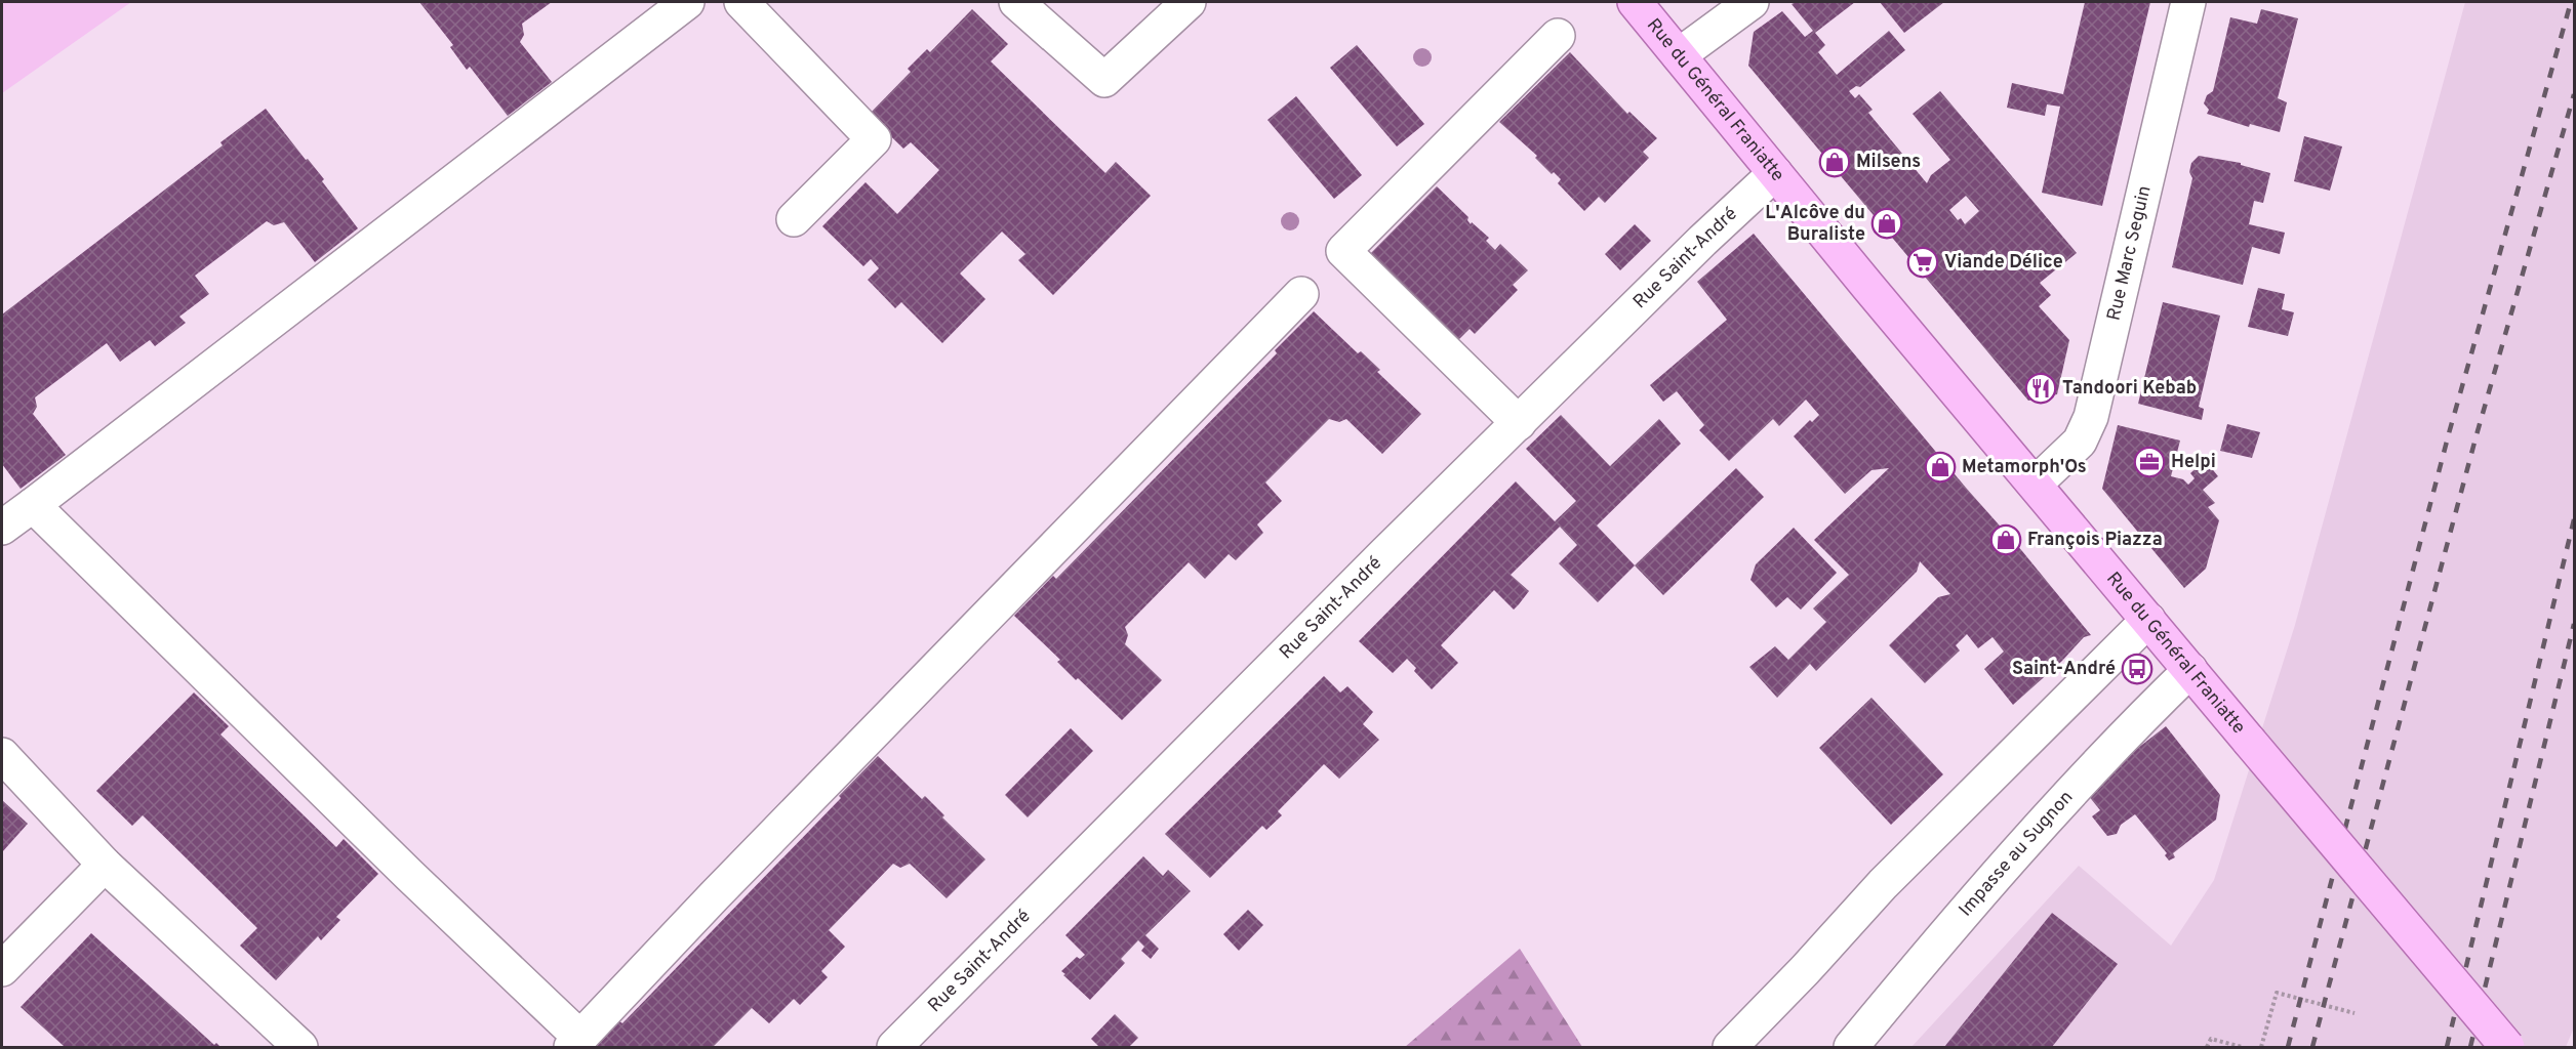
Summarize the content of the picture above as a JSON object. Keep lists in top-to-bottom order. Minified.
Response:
{"streets":{"main road":["Rue du Général Franiatte"],"street":["Rue Marc Seguin","Rue Saint-André","Impasse au Sugnon"]},"crossings":[["Rue du Général Franiatte","Rue Marc Seguin"],["Rue du Général Franiatte","Rue Saint-André"],["Rue du Général Franiatte","Impasse au Sugnon"]],"places":{"shop":["Milsens","L'Alcôve du Buraliste","Metamorph'Os","François Piazza"],"supermarket":["Viande Délice"],"restaurant":["Tandoori Kebab"],"office":["Helpi"],"bus stop":["Saint-André"]}}
